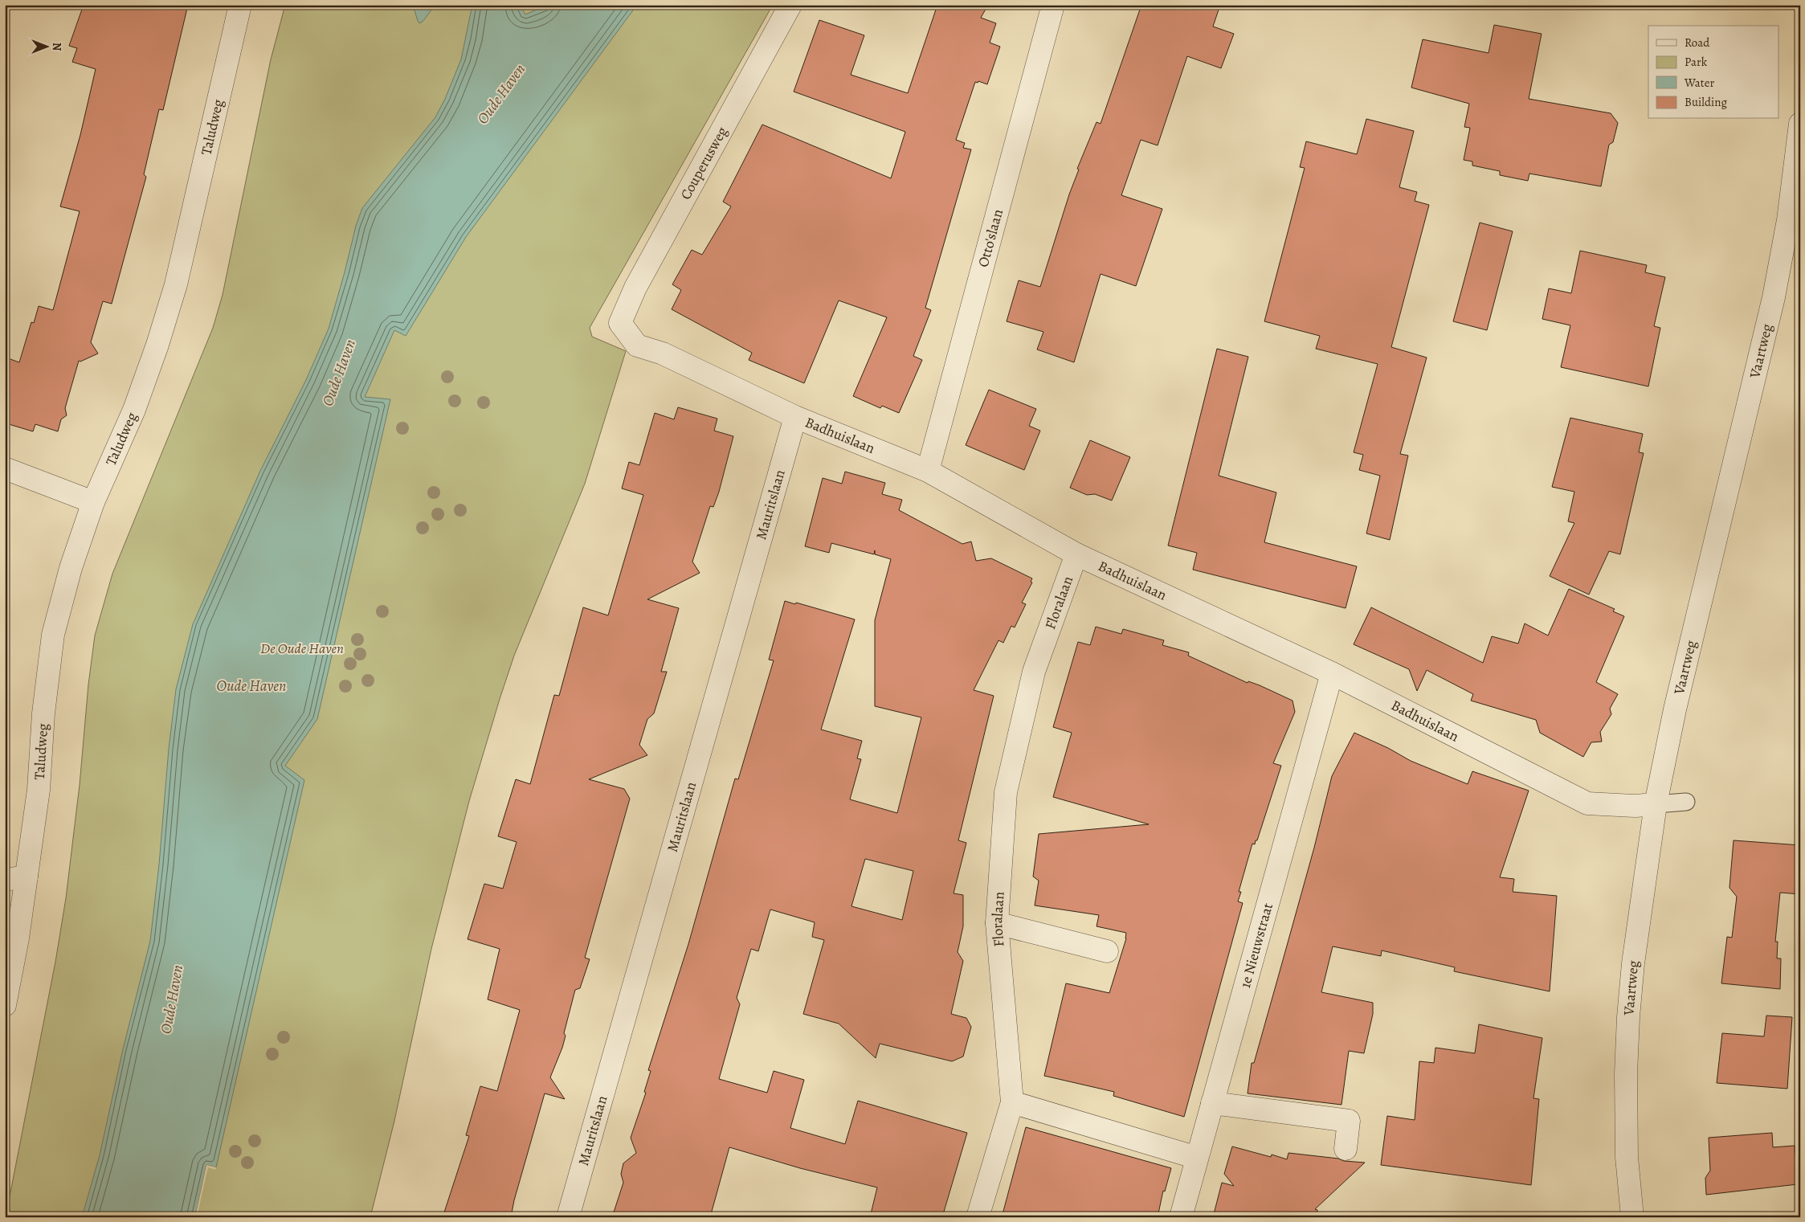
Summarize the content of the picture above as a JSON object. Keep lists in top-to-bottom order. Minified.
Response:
{"streets":{"street":["Taludweg","Couperusweg","Otto'slaan","Vaartweg","Badhuislaan","Mauritslaan","Floralaan","1e Nieuwstraat"]},"crossings":[["Couperusweg","Badhuislaan"],["Otto'slaan","Badhuislaan"],["Vaartweg","Badhuislaan"],["Badhuislaan","Mauritslaan"],["Badhuislaan","Floralaan"],["Badhuislaan","1e Nieuwstraat"]],"water":["Oude Haven"],"parks":["De Oude Haven"],"legend":["Road","Park","Water","Building"],"north":"right"}
